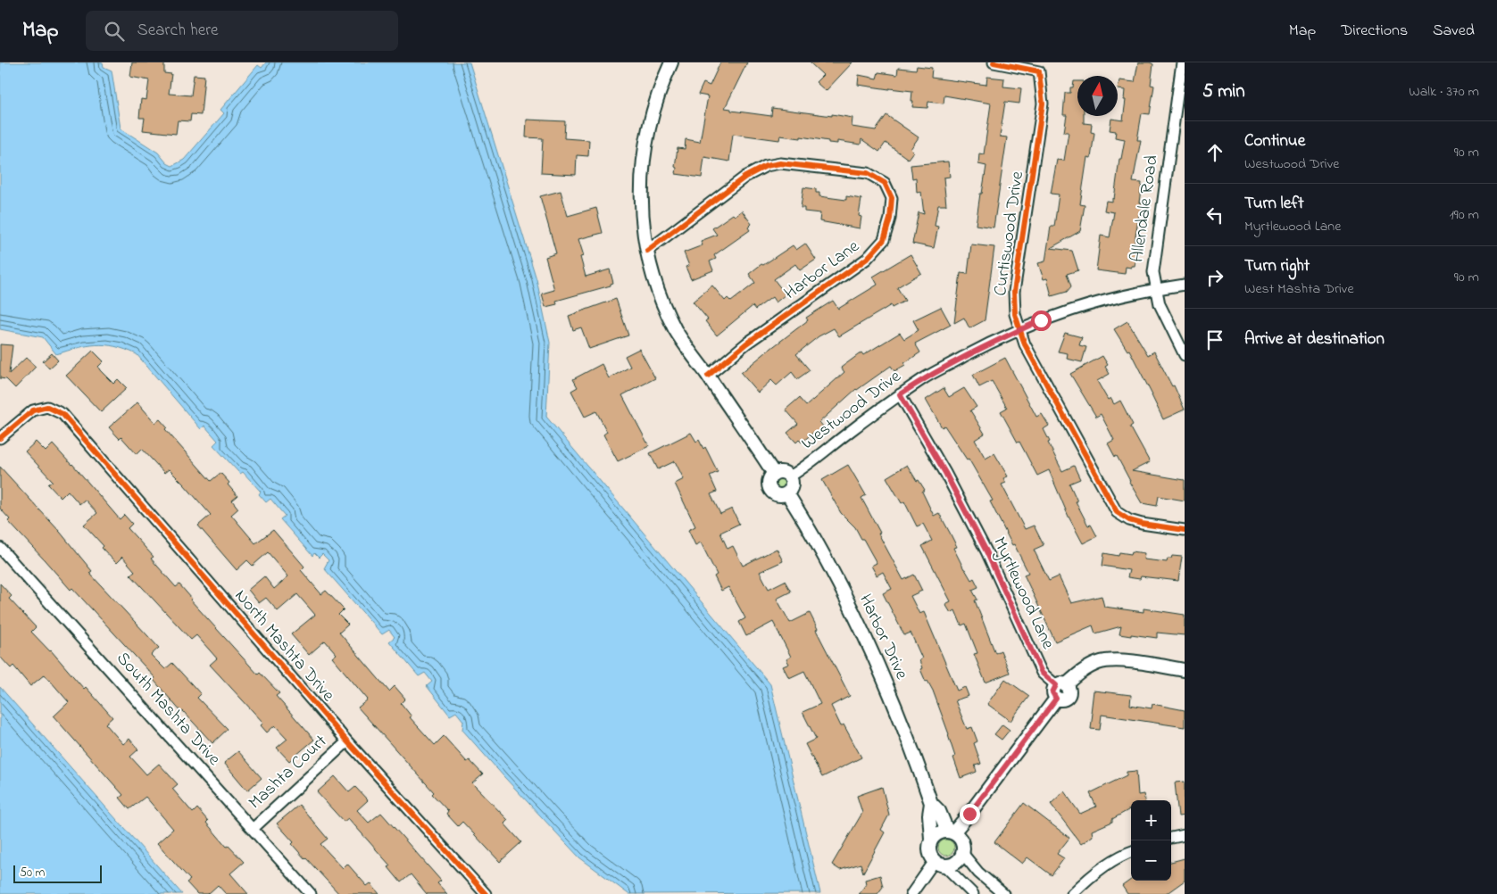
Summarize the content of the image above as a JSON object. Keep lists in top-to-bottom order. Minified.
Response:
{"streets":{"street":["Allendale Road","Curtiswood Drive","Harbor Lane","Westwood Drive","Myrtlewood Lane","Harbor Drive","North Mashta Drive","South Mashta Drive","Mashta Court"]},"crossings":[["Allendale Road","Westwood Drive"],["Curtiswood Drive","Westwood Drive"],["Westwood Drive","Myrtlewood Lane"],["Westwood Drive","Harbor Drive"],["North Mashta Drive","Mashta Court"],["South Mashta Drive","Mashta Court"]],"scale_bar":"50 m","north":"top","page":{"header":"Map","search":"Search here","nav":["Map","Directions","Saved"],"heading":["5 min","Walk · 370 m"],"list":[["Continue","Westwood Drive","90 m"],["Turn left","Myrtlewood Lane","190 m"],["Turn right","West Mashta Drive","90 m"],"Arrive at destination"],"map_buttons":["+","−"],"scale":"50 m"}}
